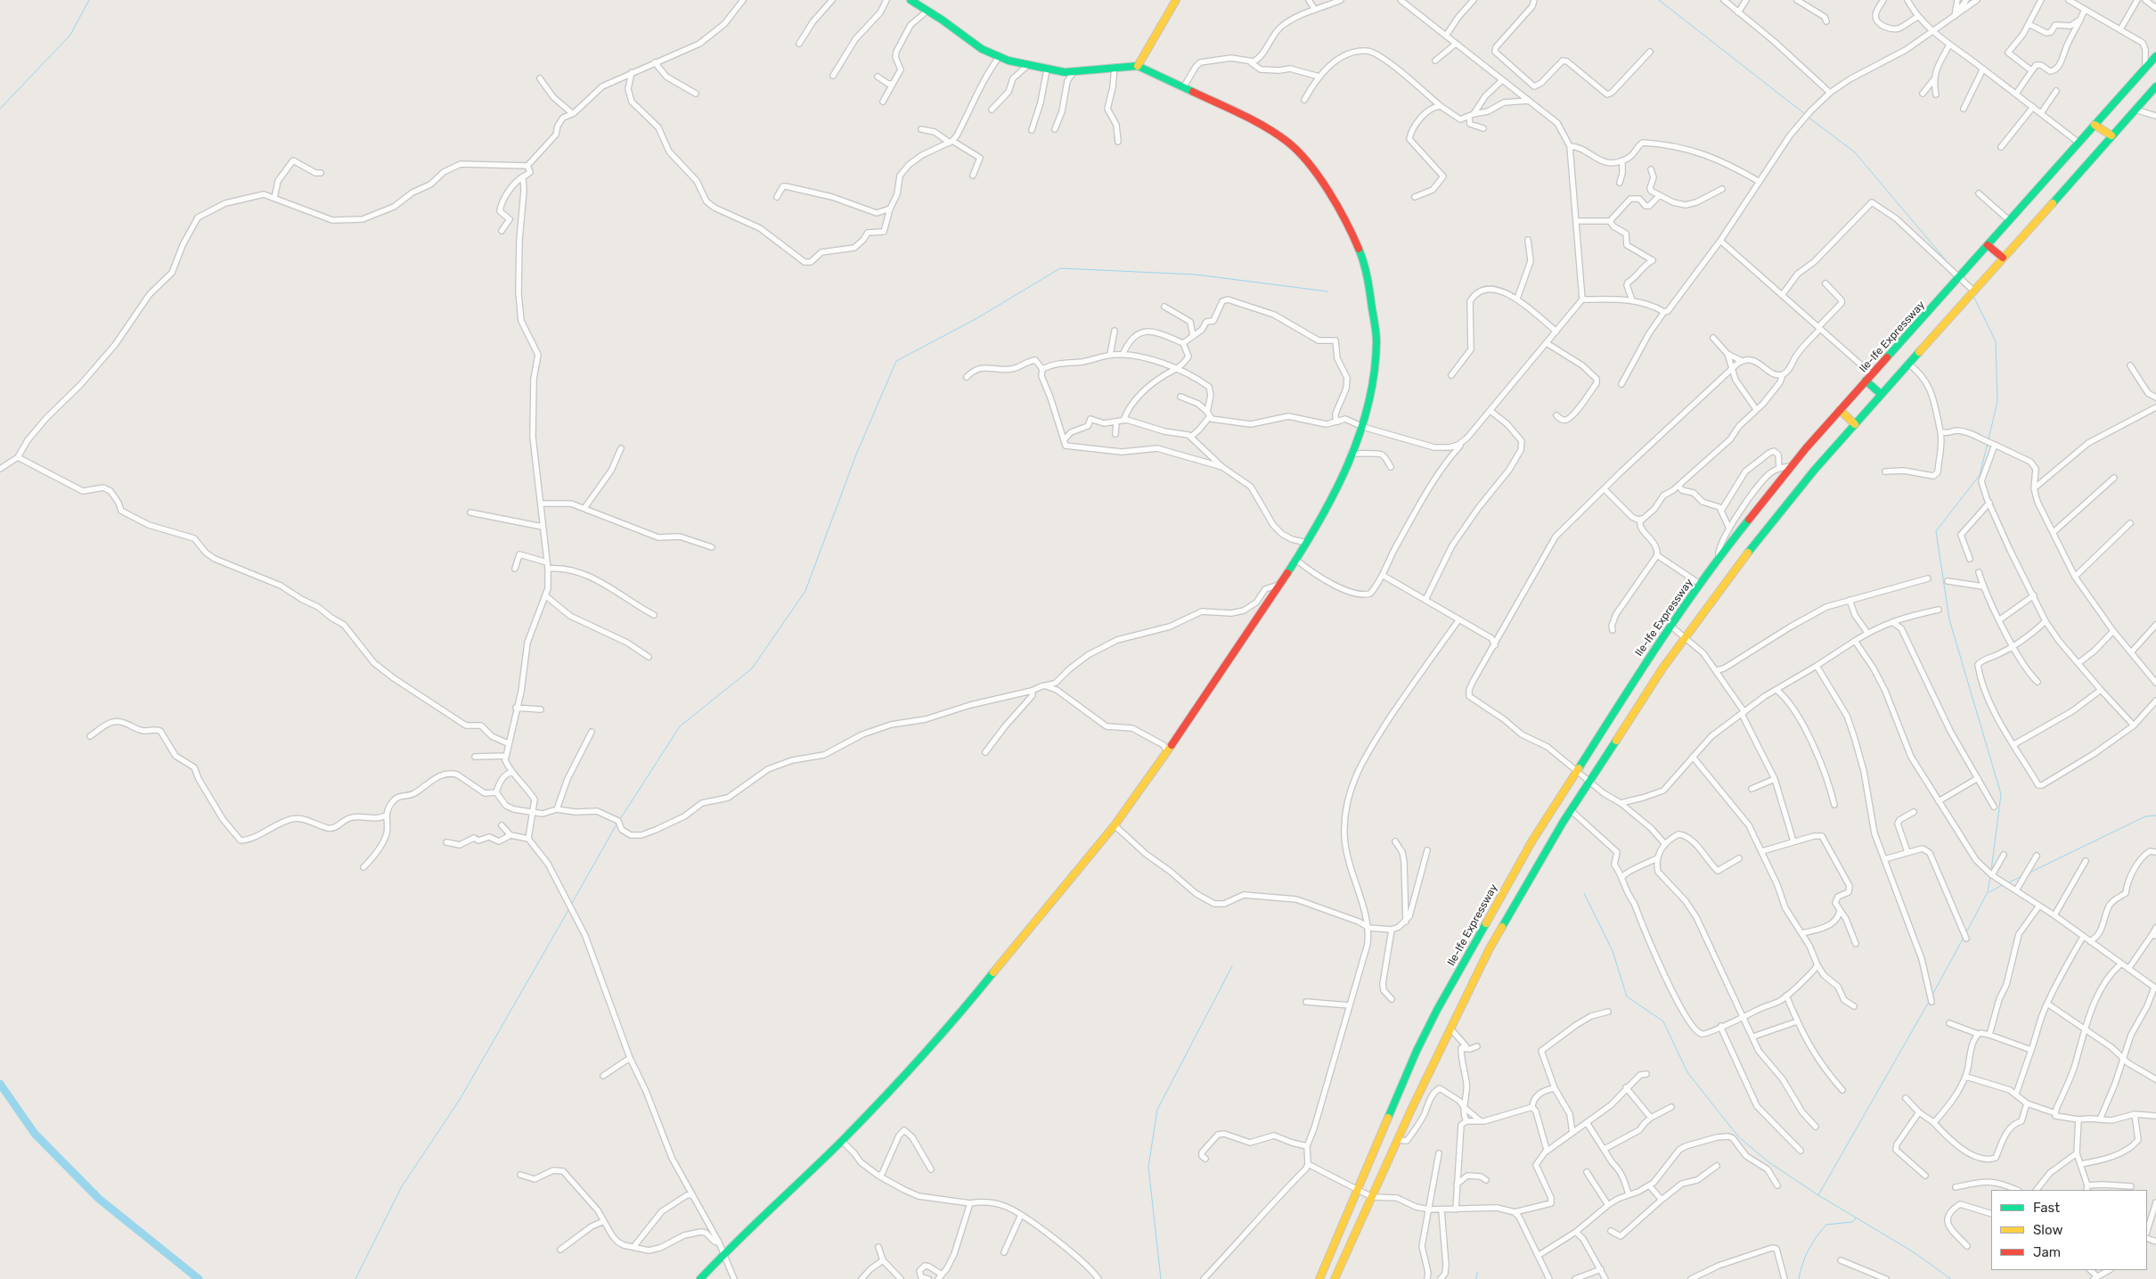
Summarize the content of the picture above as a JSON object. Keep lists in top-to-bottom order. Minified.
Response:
{"streets":{"main road":["Ile-Ife Expressway"]},"legend":["Fast","Slow","Jam"]}
